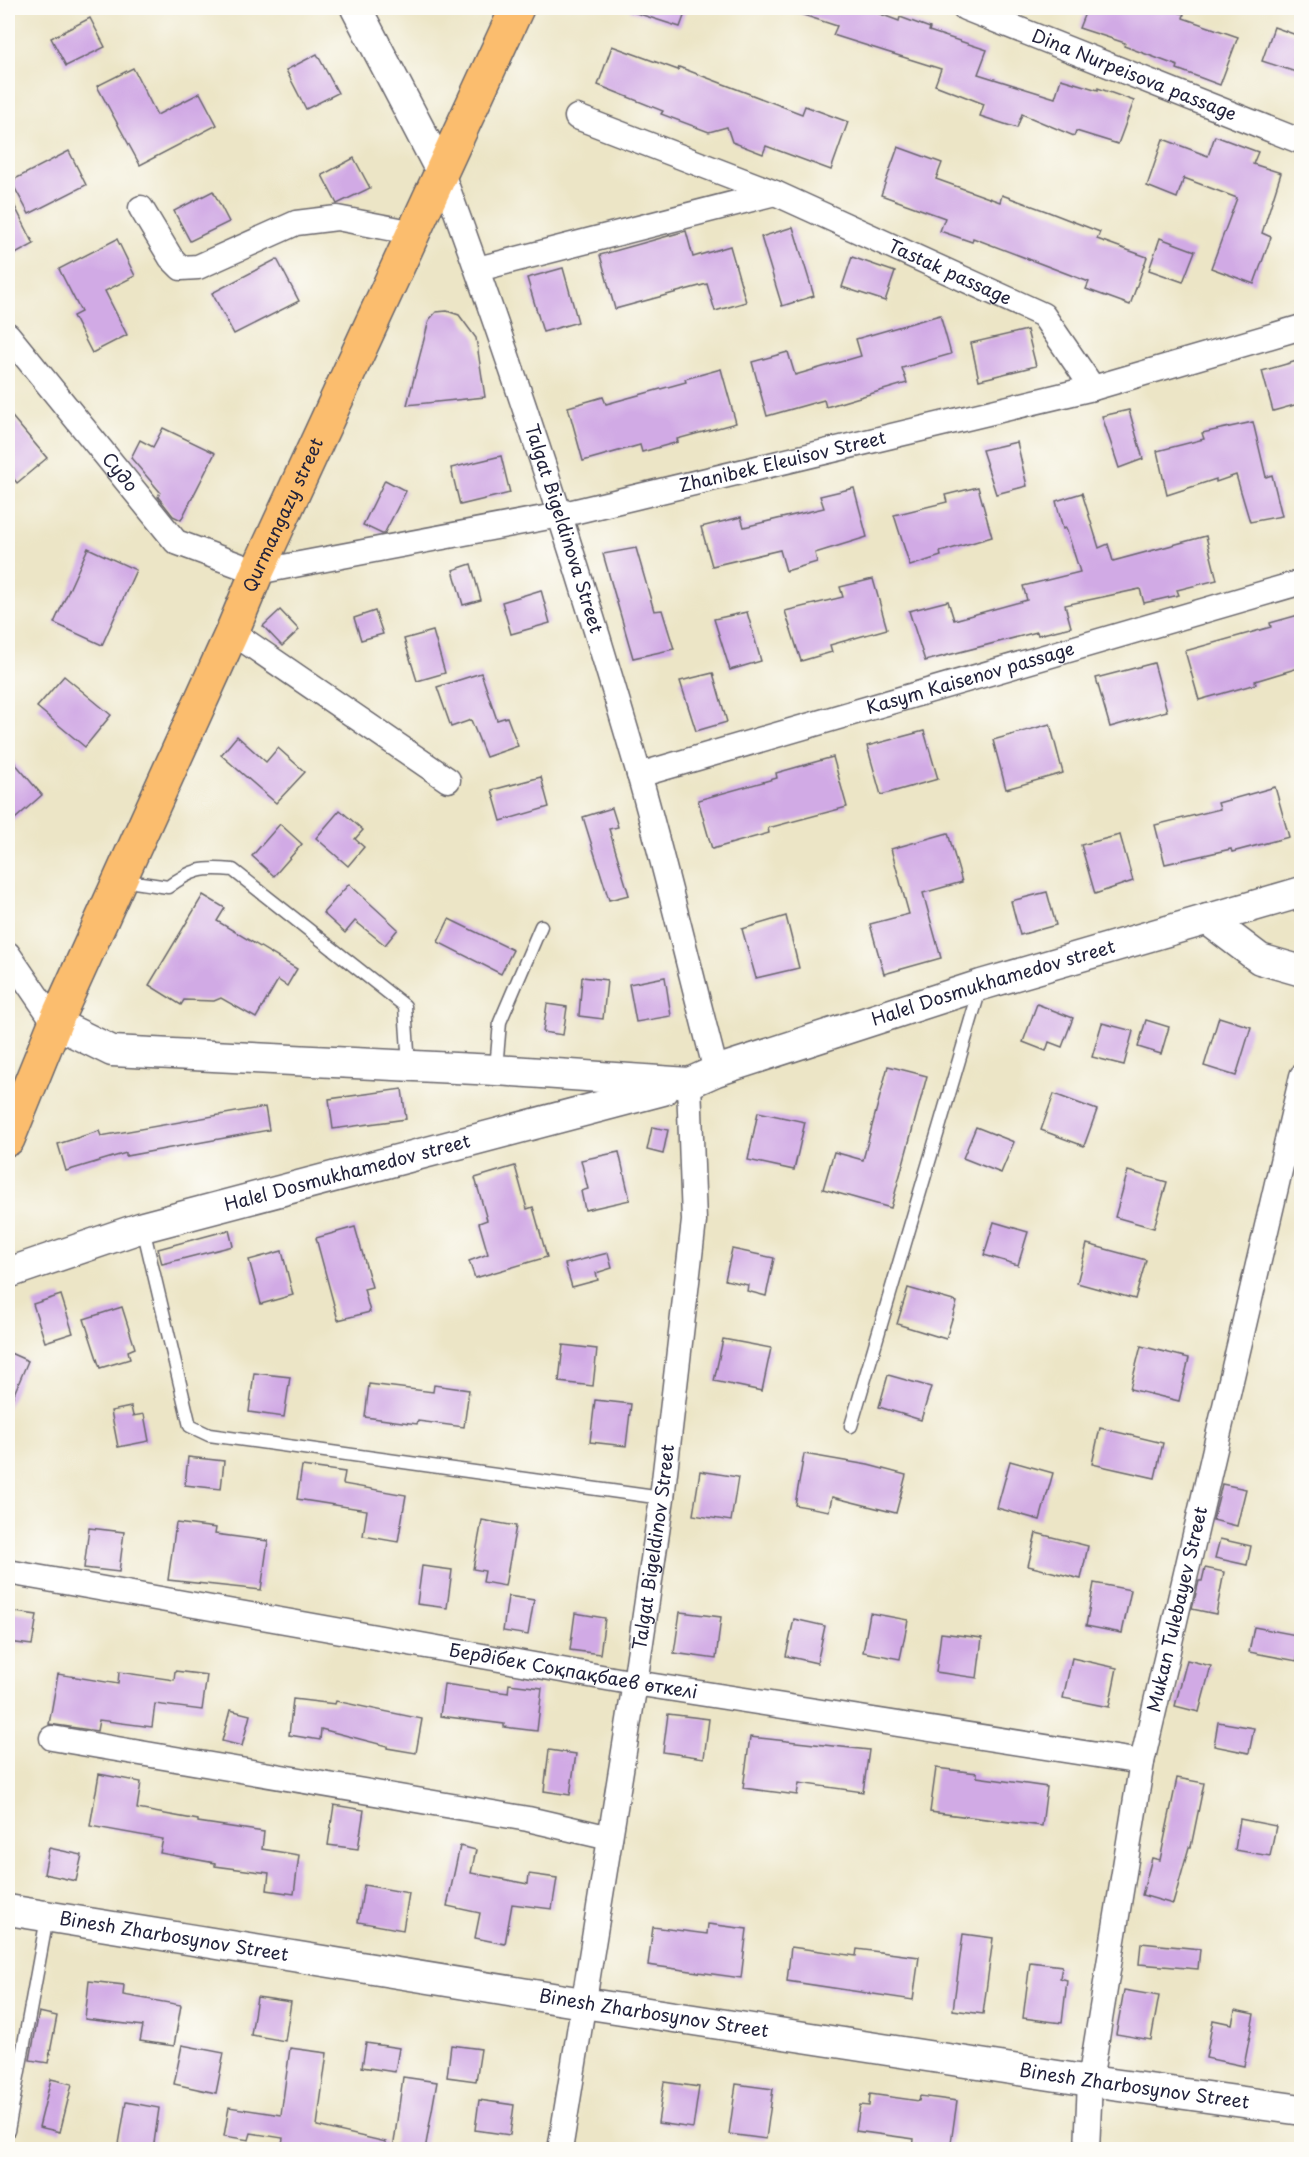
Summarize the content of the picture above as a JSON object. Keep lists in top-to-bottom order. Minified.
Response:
{"streets":{"main road":["Qurmangazy street"],"street":["Dina Nurpeisova passage","Tastak passage","Zhanibek Eleuisov Street","Судо","Talgat Bigeldinova Street","Kasym Kaisenov passage","Halel Dosmukhamedov street","Talgat Bigeldinov Street","Mukan Tulebayev Street","Бердібек Соқпақбаев өткелі","Binesh Zharbosynov Street"]},"crossings":[["Tastak passage","Zhanibek Eleuisov Street"],["Zhanibek Eleuisov Street","Судо"],["Zhanibek Eleuisov Street","Qurmangazy street"],["Zhanibek Eleuisov Street","Talgat Bigeldinova Street"],["Судо","Qurmangazy street"],["Qurmangazy street","Talgat Bigeldinova Street"],["Qurmangazy street","Halel Dosmukhamedov street"],["Talgat Bigeldinova Street","Kasym Kaisenov passage"],["Talgat Bigeldinova Street","Halel Dosmukhamedov street"],["Halel Dosmukhamedov street","Talgat Bigeldinov Street"],["Talgat Bigeldinov Street","Бердібек Соқпақбаев өткелі"],["Talgat Bigeldinov Street","Binesh Zharbosynov Street"],["Mukan Tulebayev Street","Бердібек Соқпақбаев өткелі"],["Mukan Tulebayev Street","Binesh Zharbosynov Street"]]}
